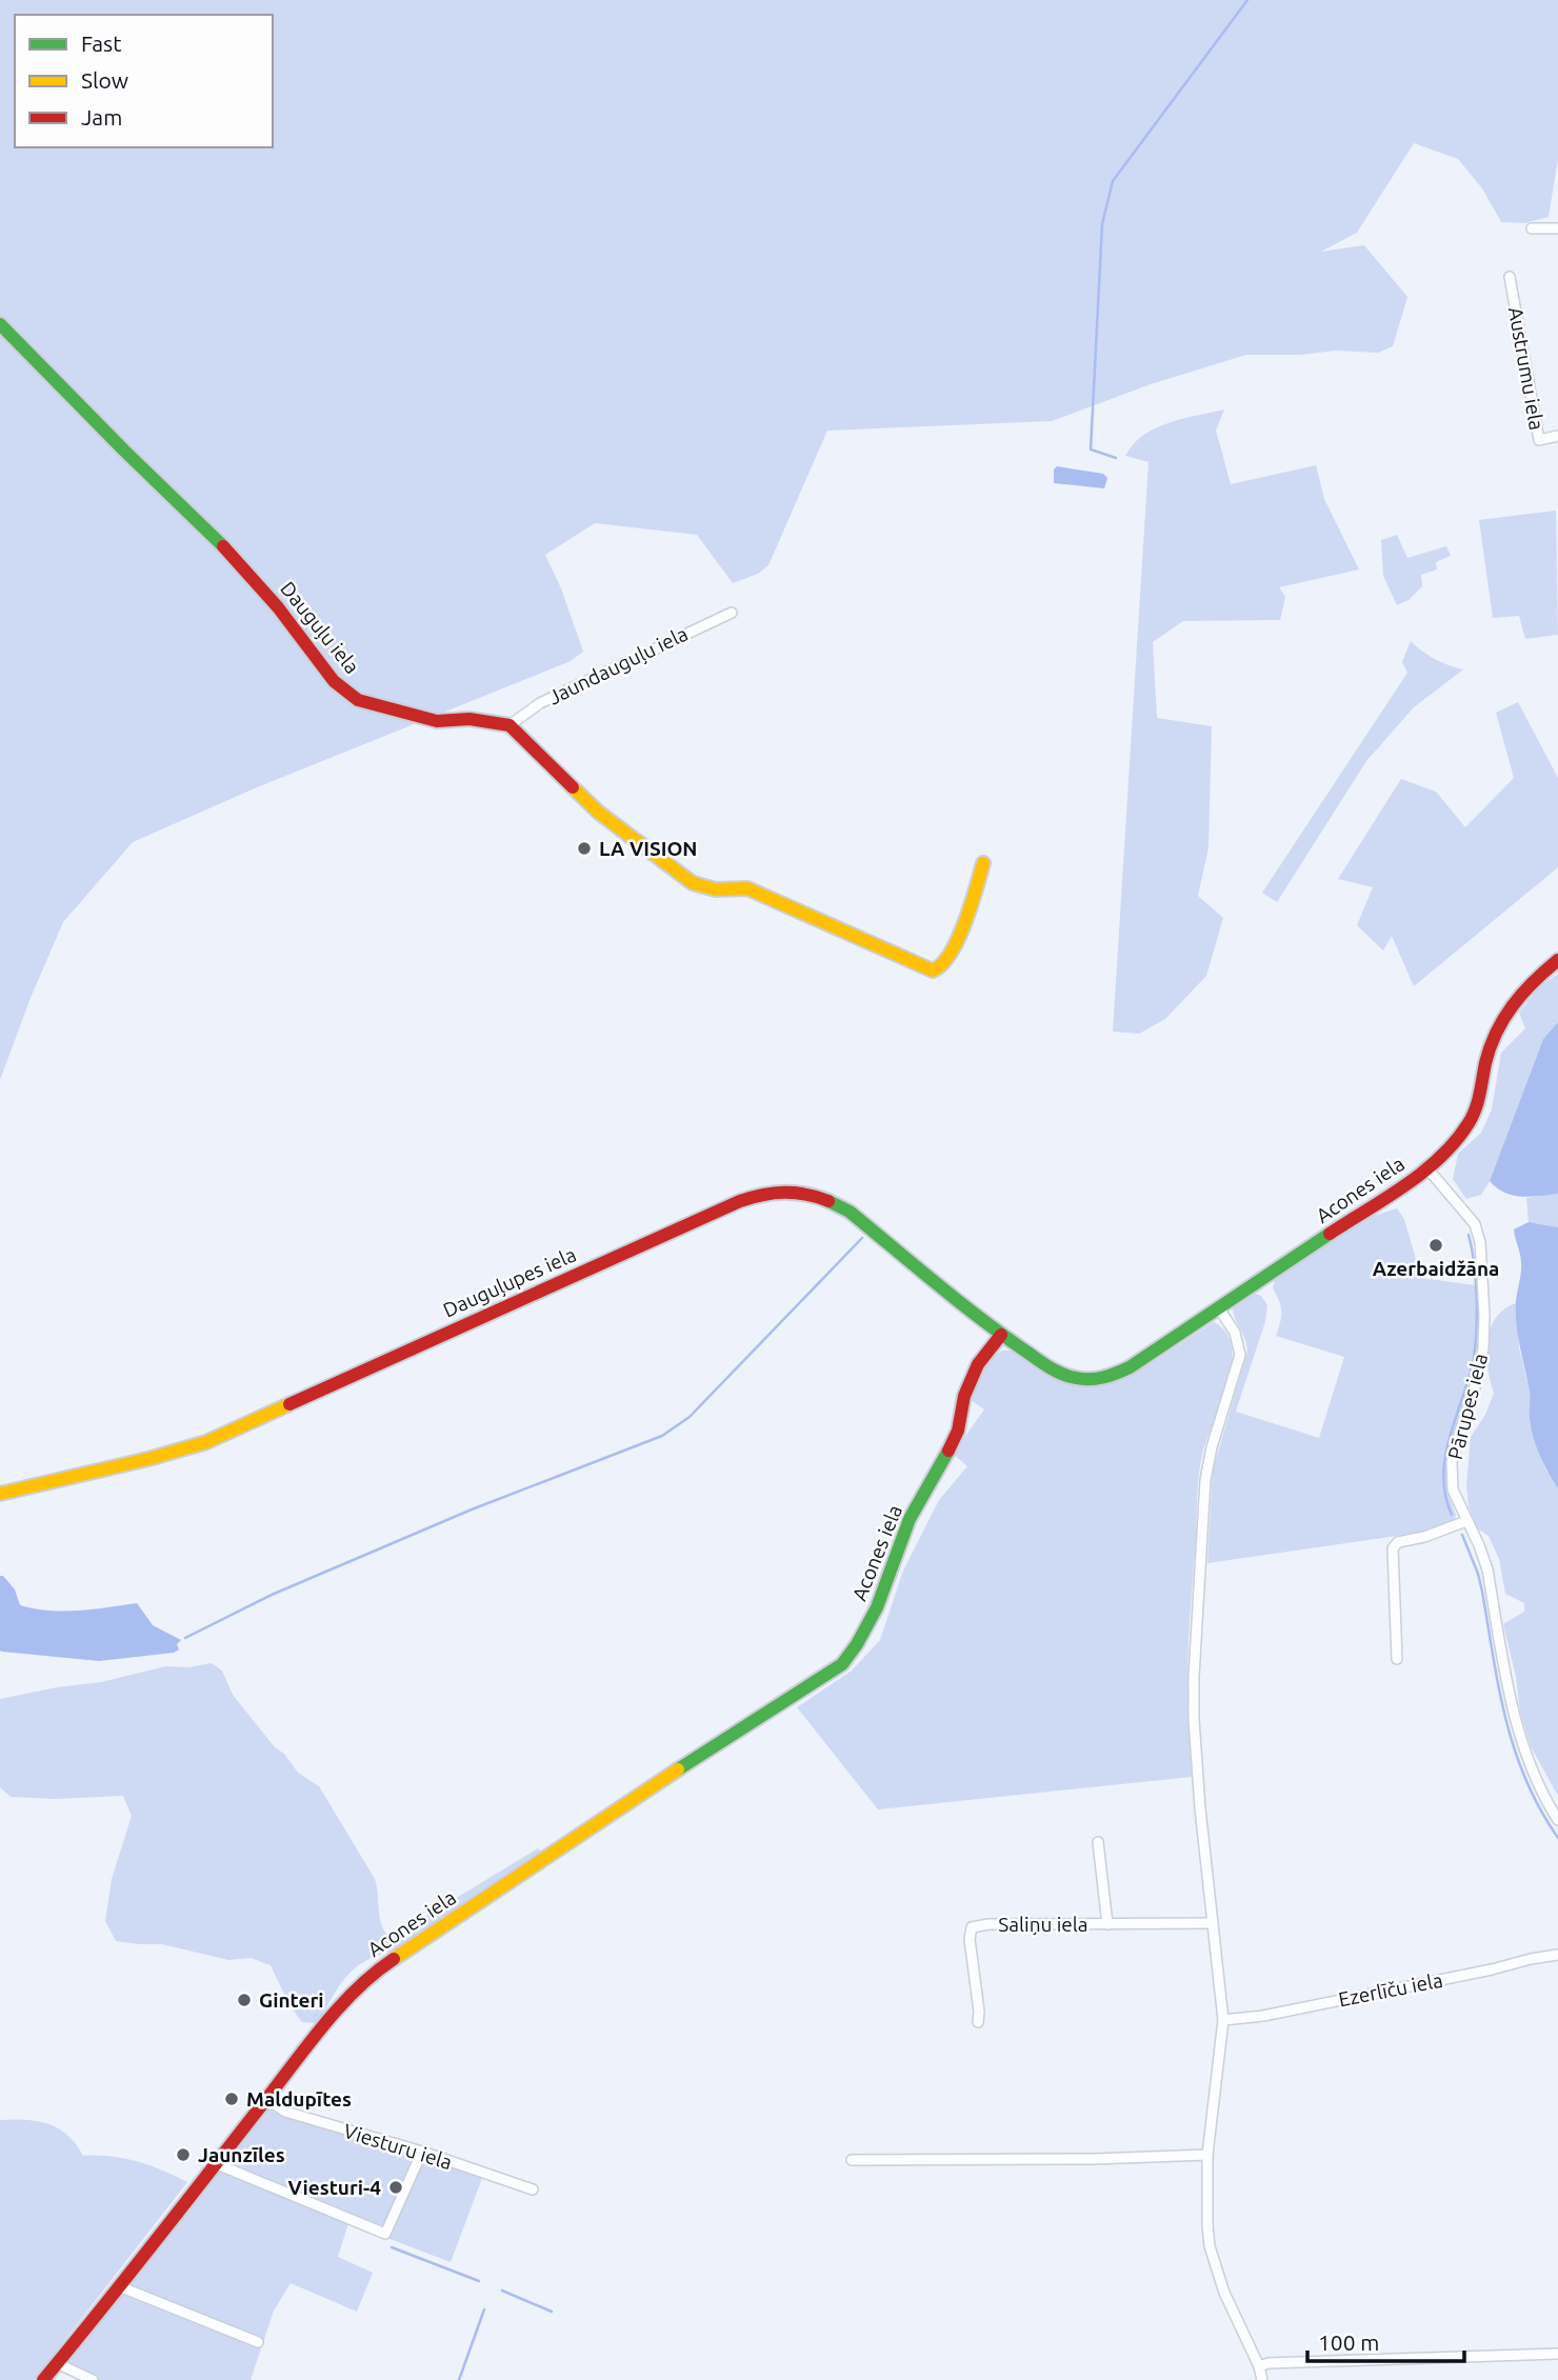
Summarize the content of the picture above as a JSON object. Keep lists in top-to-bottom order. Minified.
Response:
{"streets":{"street":["Austrumu iela","Dauguļu iela","Jaundauguļu iela","Acones iela","Dauguļupes iela","Pārupes iela","Saliņu iela","Ezerlīču iela","Viesturu iela"]},"crossings":[["Dauguļu iela","Jaundauguļu iela"],["Acones iela","Dauguļupes iela"],["Acones iela","Pārupes iela"],["Acones iela","Viesturu iela"]],"places":["LA VISION","Azerbaidžāna","Ginteri","Maldupītes","Jaunzīles","Viesturi-4"],"legend":["Fast","Slow","Jam"],"scale_bar":"100 m"}
